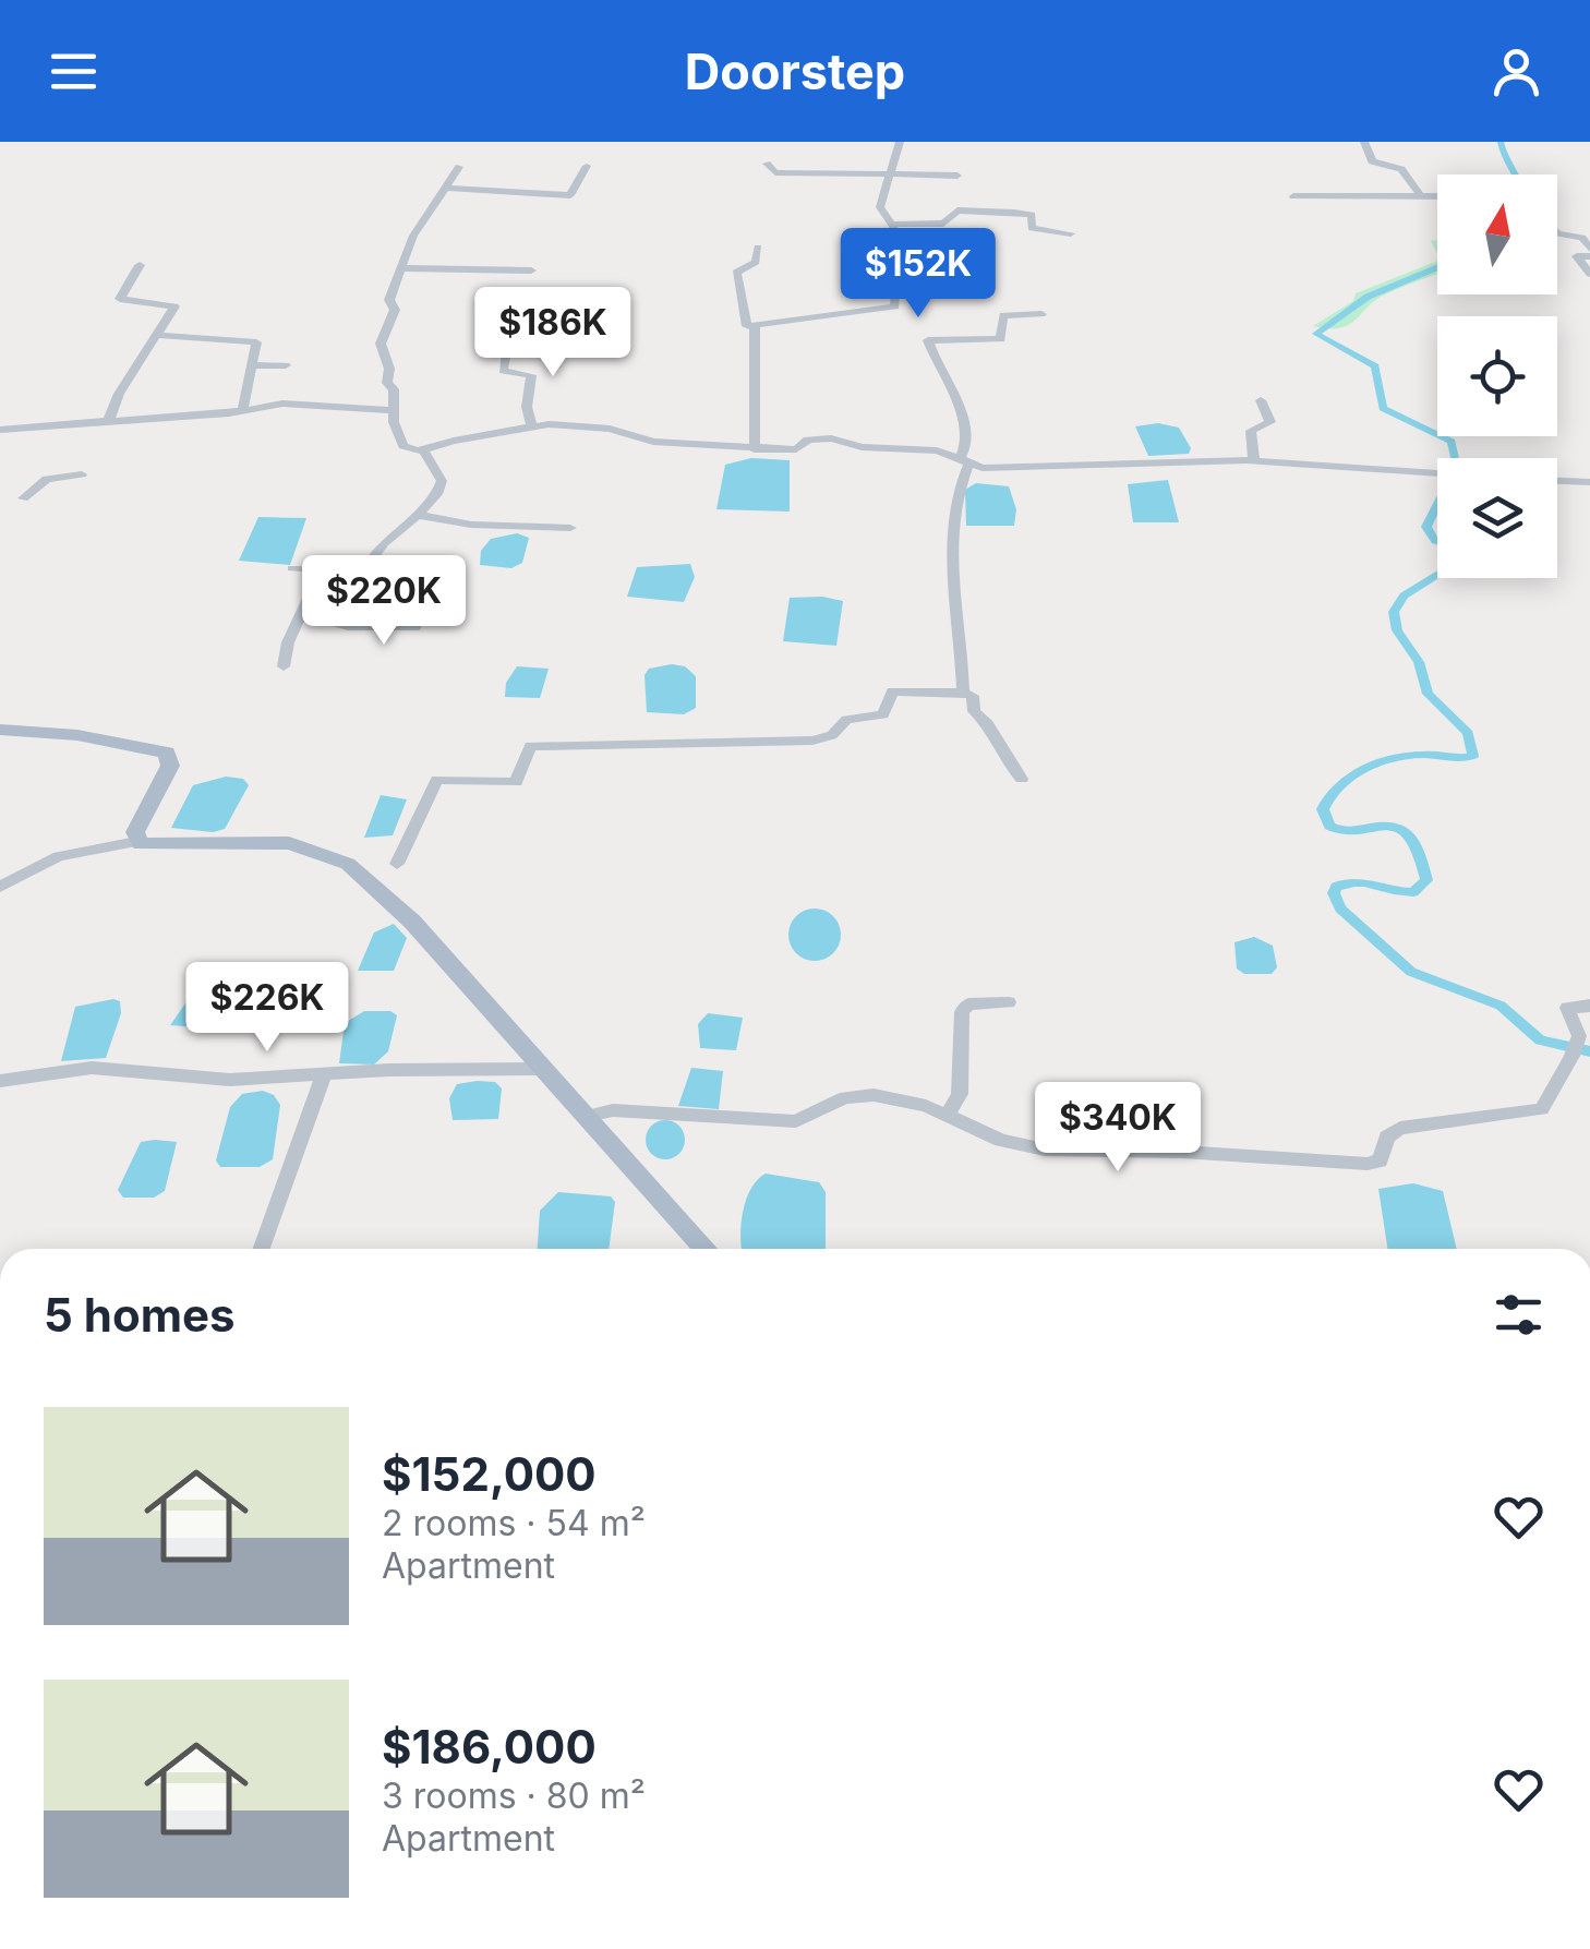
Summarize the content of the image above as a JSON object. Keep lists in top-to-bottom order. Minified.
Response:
{"north":"top","page":{"header":"Doorstep","price":["$152K","$186K","$220K","$226K","$340K"],"heading":"5 homes","list":[{"name":"$152,000","note":"2 rooms · 54 m² · Apartment"},{"name":"$186,000","note":"3 rooms · 80 m² · Apartment"}]}}
